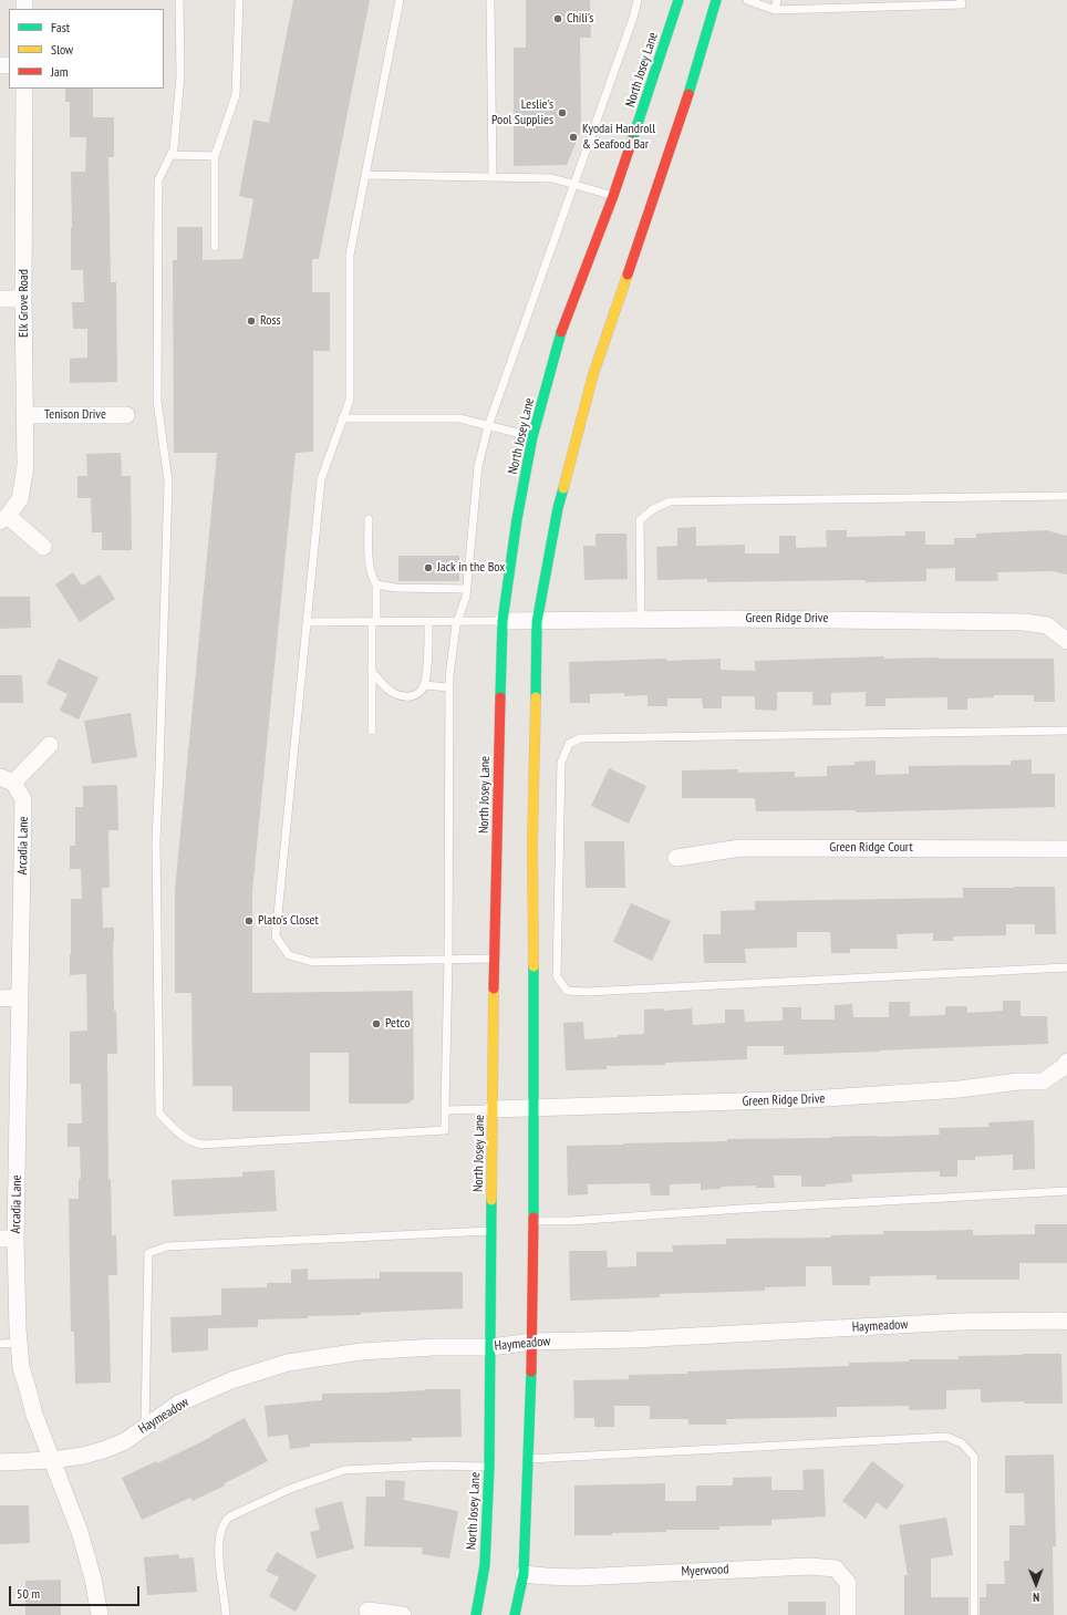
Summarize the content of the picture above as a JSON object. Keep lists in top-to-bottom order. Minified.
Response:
{"streets":{"main road":["North Josey Lane"],"street":["Elk Grove Road","Tenison Drive","Green Ridge Drive","Arcadia Lane","Green Ridge Court","Haymeadow","Myerwood"]},"crossings":[["North Josey Lane","Green Ridge Drive"],["North Josey Lane","Haymeadow"],["Elk Grove Road","Tenison Drive"],["Arcadia Lane","Haymeadow"]],"places":["Chili's","Leslie's Pool Supplies","Kyodai Handroll & Seafood Bar","Ross","Jack in the Box","Plato's Closet","Petco"],"legend":["Fast","Slow","Jam"],"scale_bar":"50 m","north":"bottom"}
